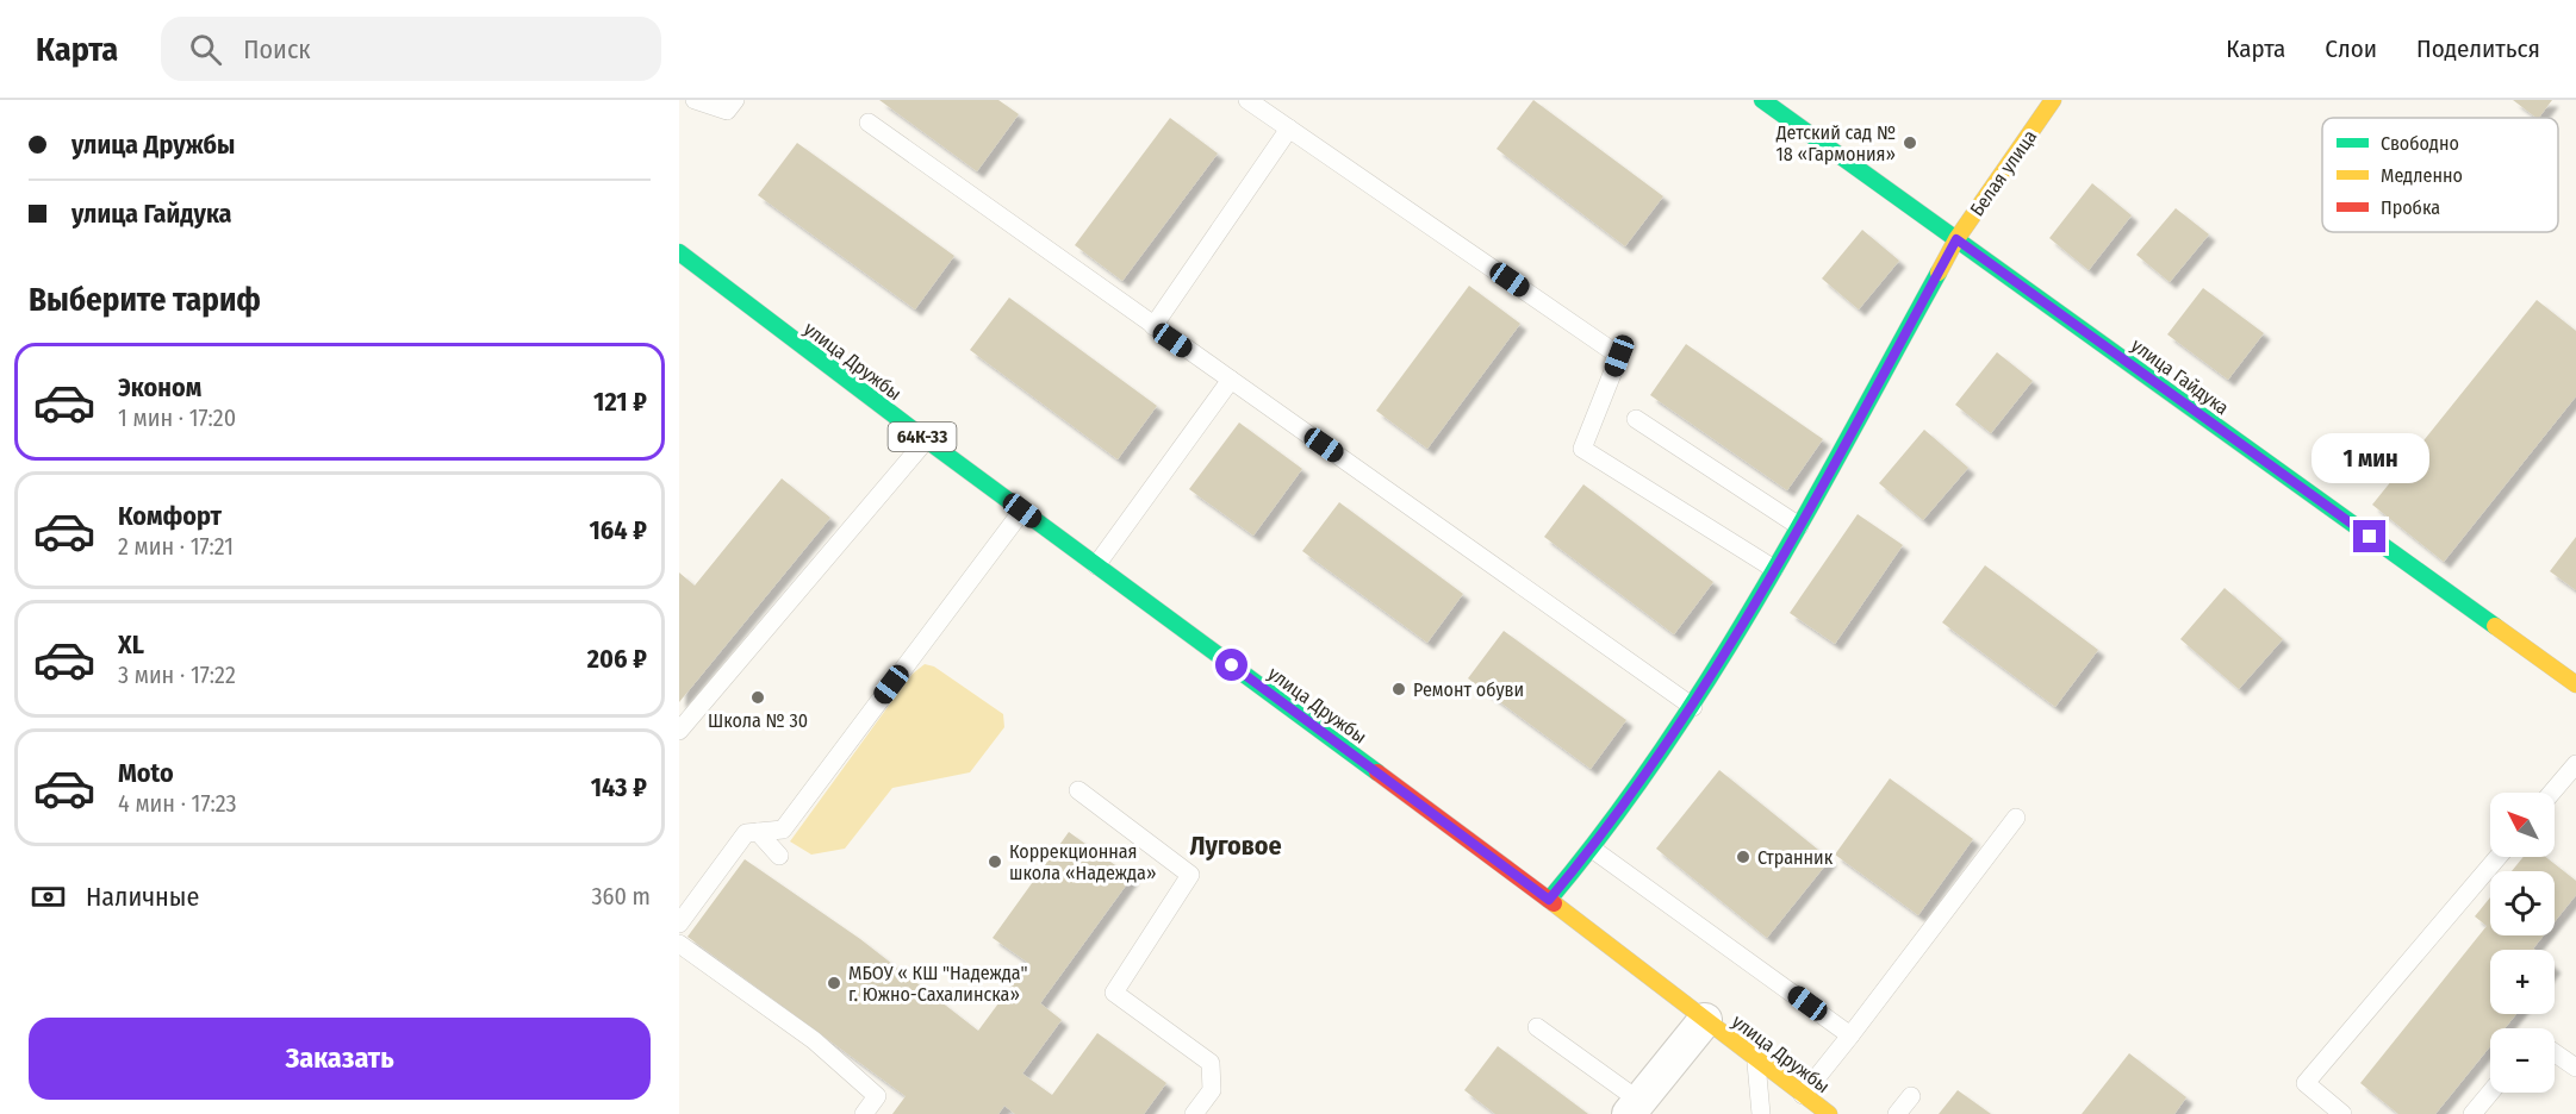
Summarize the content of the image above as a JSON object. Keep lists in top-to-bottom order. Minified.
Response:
{"streets":{"street":["Белая улица","улица Дружбы","улица Гайдука","64К-33"]},"crossings":[["Белая улица","улица Дружбы"],["Белая улица","улица Гайдука"]],"districts":["Луговое"],"places":["Детский сад № 18 «Гармония»","Ремонт обуви","Школа № 30","Странник","Коррекционная школа «Надежда»","МБОУ « КШ \"Надежда\" г. Южно-Сахалинска»"],"legend":["Свободно","Медленно","Пробка"],"north":"top left","page":{"header":"Карта","search":"Поиск","nav":["Карта","Слои","Поделиться"],"banner":["улица Дружбы","улица Гайдука"],"heading":"Выберите тариф","list":[{"name":"Эконом","note":"1 мин · 17:20","value":"121 ₽"},{"name":"Комфорт","note":"2 мин · 17:21","value":"164 ₽"},{"name":"XL","note":"3 мин · 17:22","value":"206 ₽"},{"name":"Moto","note":"4 мин · 17:23","value":"143 ₽"}],"bubble":"1 мин","map_buttons":["+","−"],"pay":["Наличные","360 m"],"buttons":"Заказать"}}
